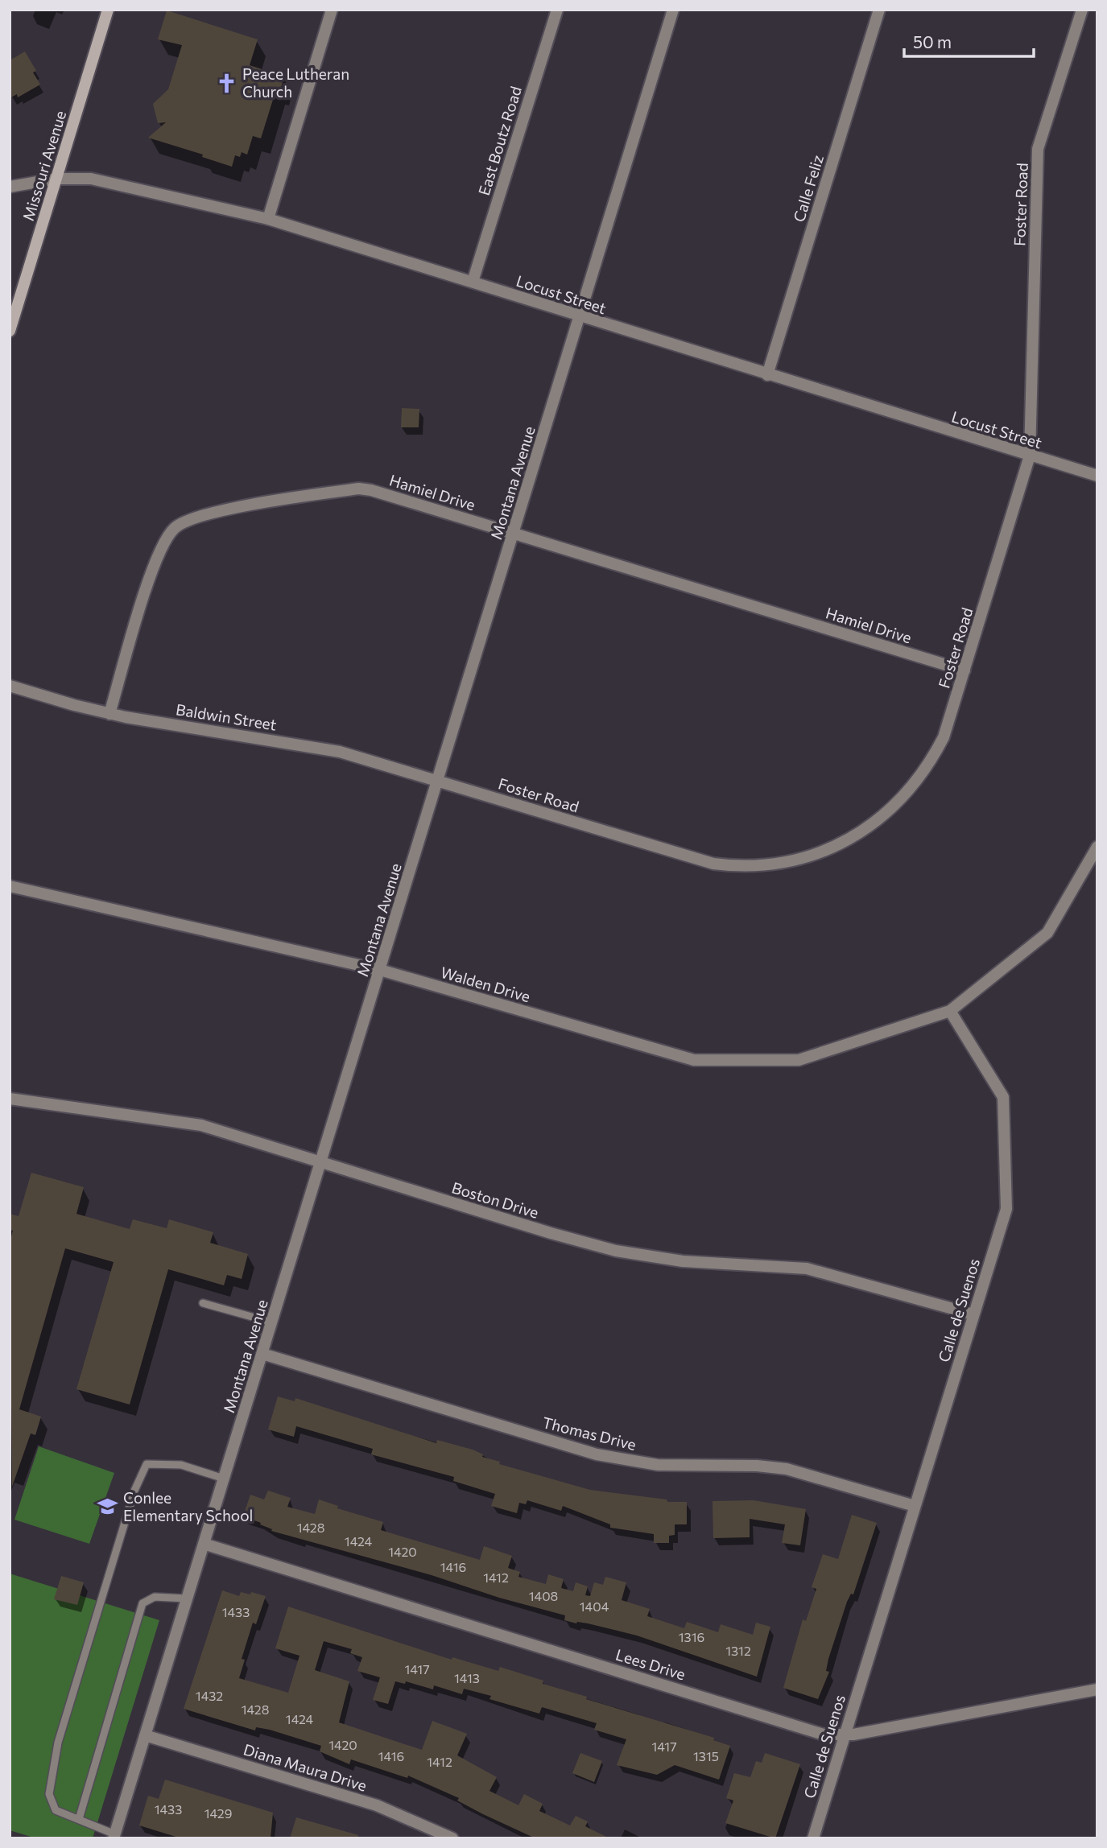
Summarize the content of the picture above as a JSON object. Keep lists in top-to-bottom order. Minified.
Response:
{"streets":{"main road":["Missouri Avenue"],"street":["East Boutz Road","Calle Feliz","Foster Road","Locust Street","Montana Avenue","Hamiel Drive","Baldwin Street","Walden Drive","Boston Drive","Calle de Suenos","Thomas Drive","Lees Drive","Diana Maura Drive"]},"crossings":[["East Boutz Road","Locust Street"],["Missouri Avenue","Locust Street"],["Calle Feliz","Locust Street"],["Foster Road","Locust Street"],["Foster Road","Montana Avenue"],["Foster Road","Hamiel Drive"],["Foster Road","Baldwin Street"],["Locust Street","Montana Avenue"],["Montana Avenue","Hamiel Drive"],["Montana Avenue","Baldwin Street"],["Montana Avenue","Walden Drive"],["Montana Avenue","Boston Drive"],["Montana Avenue","Thomas Drive"],["Montana Avenue","Lees Drive"],["Montana Avenue","Diana Maura Drive"],["Hamiel Drive","Baldwin Street"],["Walden Drive","Calle de Suenos"],["Boston Drive","Calle de Suenos"],["Calle de Suenos","Thomas Drive"],["Calle de Suenos","Lees Drive"]],"places":{"church":["Peace Lutheran Church"],"school or university":["Conlee Elementary School"]},"house_numbers":["1428","1424","1420","1416","1412","1408","1404","1433","1316","1312","1417","1413","1432","1428","1424","1420","1417","1416","1315","1412","1433","1429"],"scale_bar":"50 m"}
